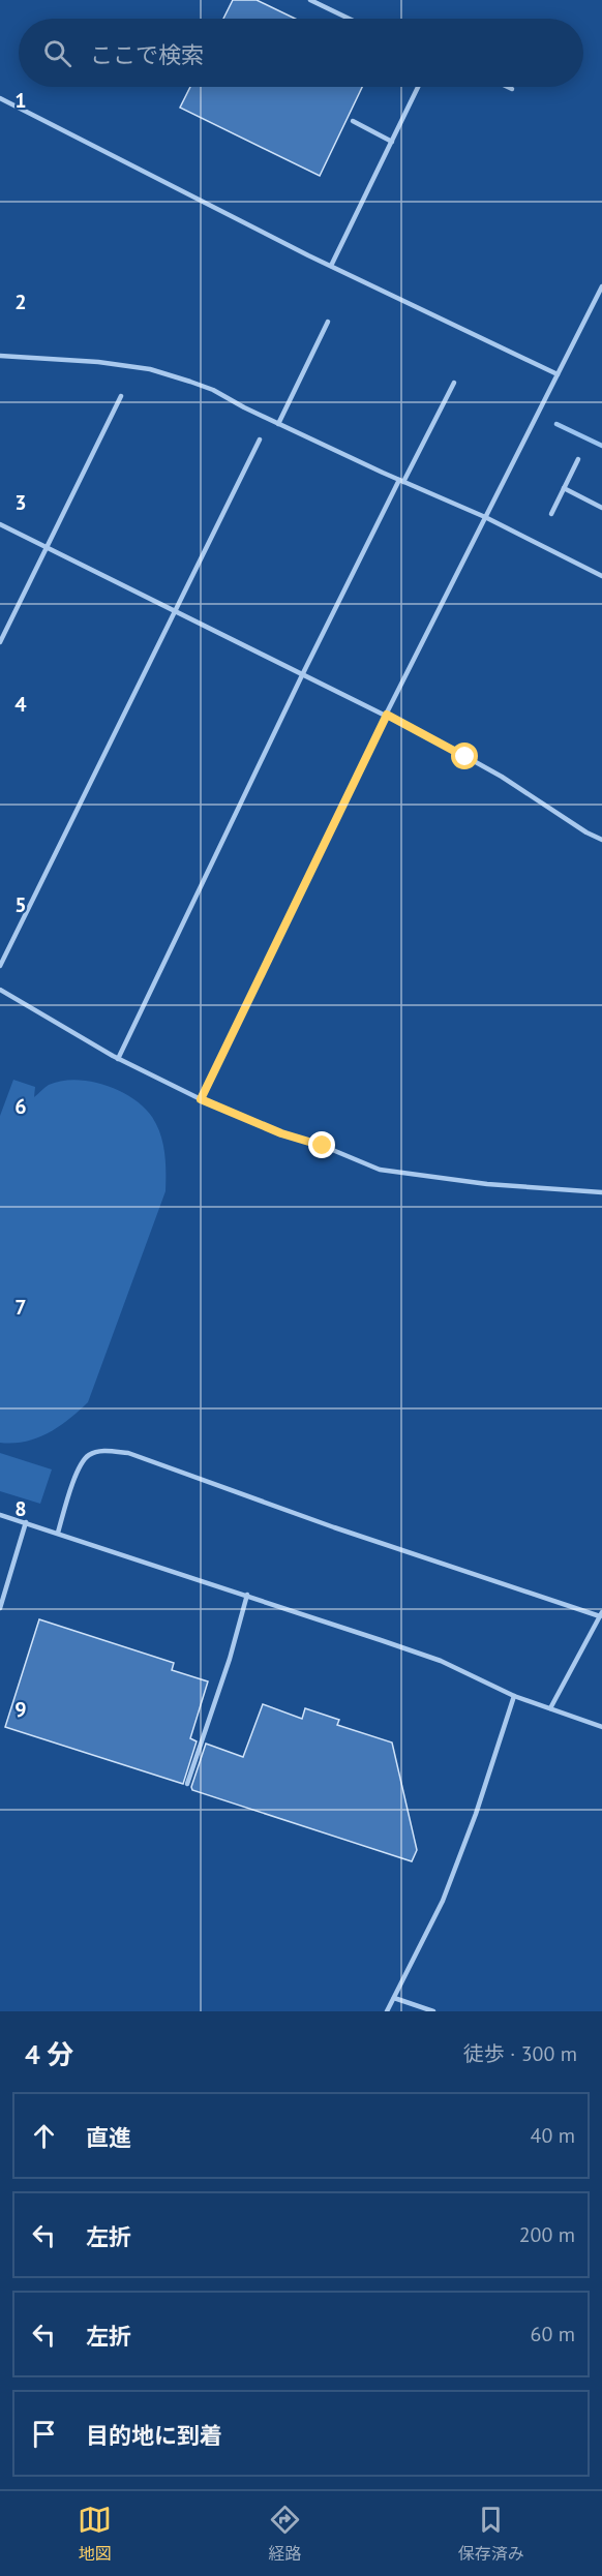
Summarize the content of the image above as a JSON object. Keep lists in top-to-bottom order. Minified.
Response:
{"page":{"search":"ここで検索","heading":["4 分","徒歩 · 300 m"],"list":[["直進","40 m"],["左折","200 m"],["左折","60 m"],"目的地に到着"],"nav":["地図","経路","保存済み"]},"grid":{"rows":["1","2","3","4","5","6","7","8","9"]}}
